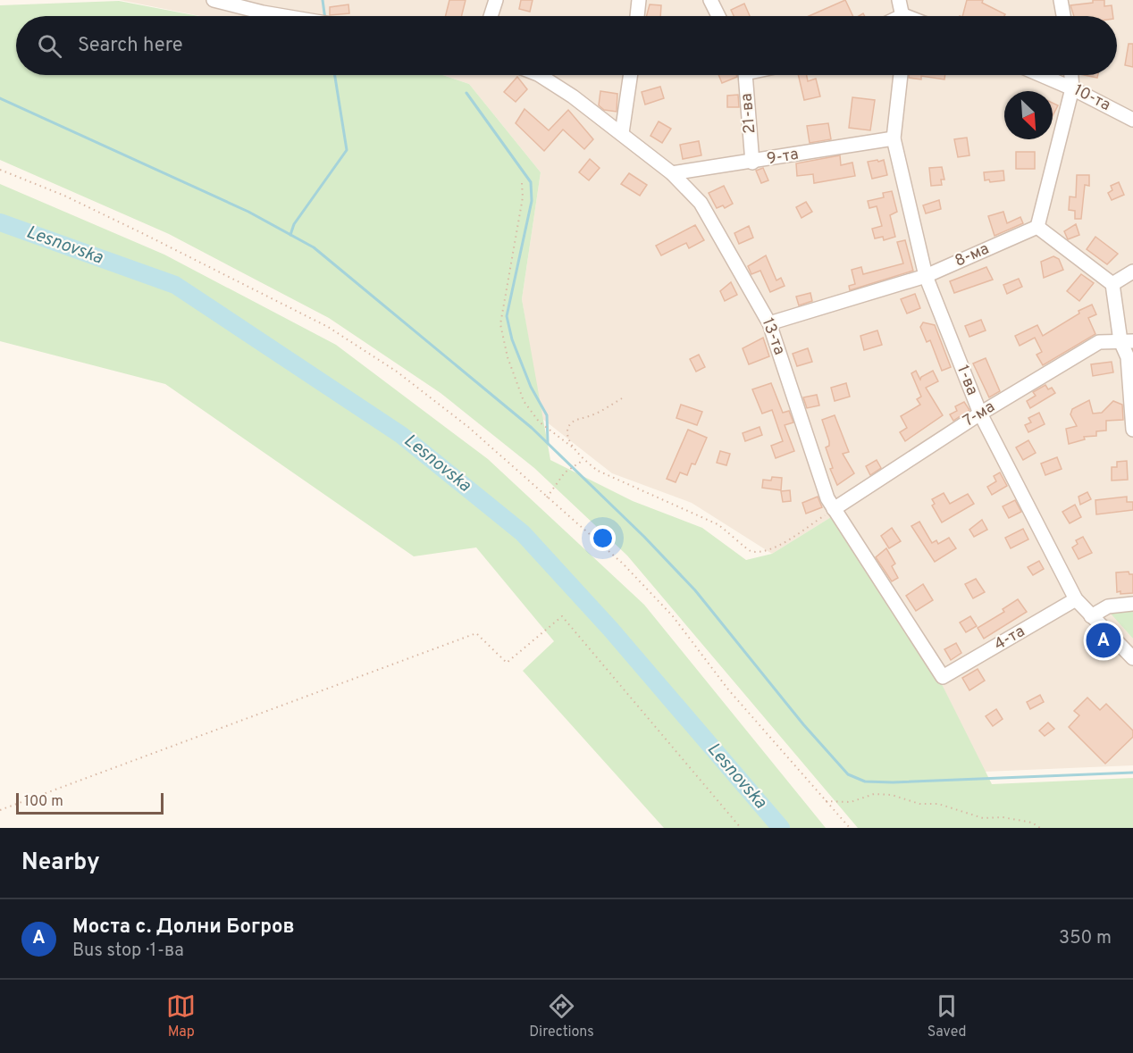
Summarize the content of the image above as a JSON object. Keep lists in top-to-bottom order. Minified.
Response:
{"streets":{"street":["10-та","21-ва","9-та","8-ма","13-та","1-ва","7-ма","4-та"]},"crossings":[["21-ва","9-та"],["9-та","13-та"],["9-та","1-ва"],["8-ма","13-та"],["8-ма","1-ва"],["13-та","7-ма"],["13-та","4-та"],["1-ва","7-ма"],["1-ва","4-та"]],"water":["Lesnovska"],"scale_bar":"100 m","north":"bottom right","page":{"search":"Search here","pins":"A","scale":"100 m","heading":"Nearby","list":[{"mark":"A","name":"Моста с. Долни Богров","note":"Bus stop · 1-ва","value":"350 m"}],"nav":["Map","Directions","Saved"]}}
